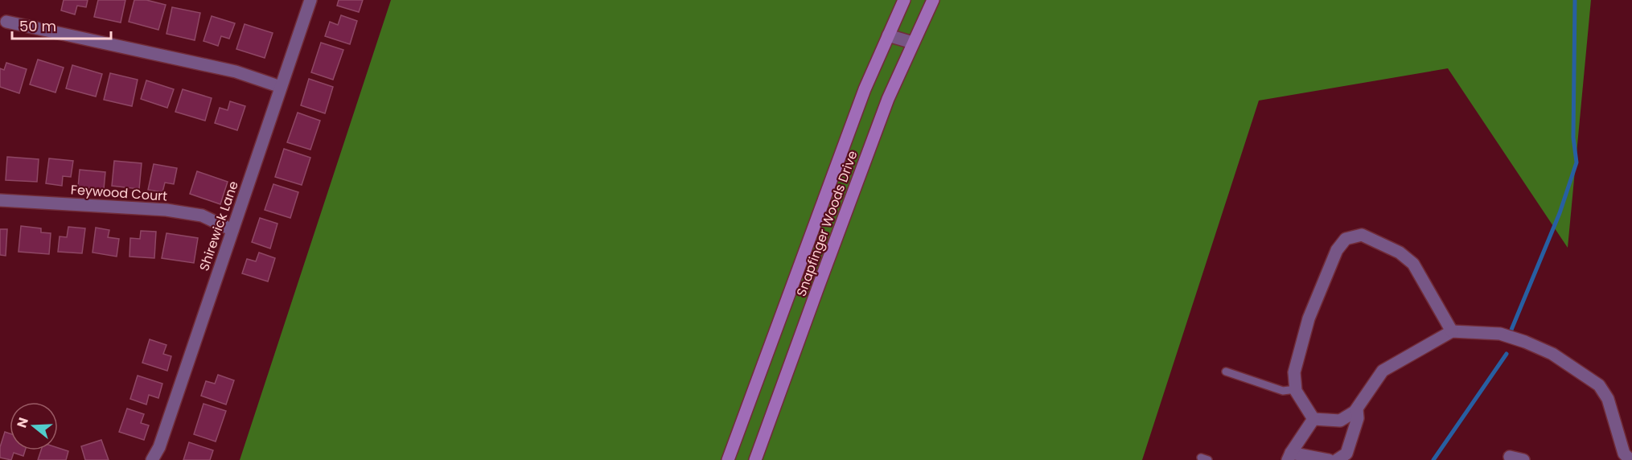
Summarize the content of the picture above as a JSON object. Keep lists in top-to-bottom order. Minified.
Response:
{"streets":{"main road":["Snapfinger Woods Drive"],"street":["Feywood Court","Shirewick Lane"]},"crossings":[["Feywood Court","Shirewick Lane"]],"scale_bar":"50 m","north":"left"}
